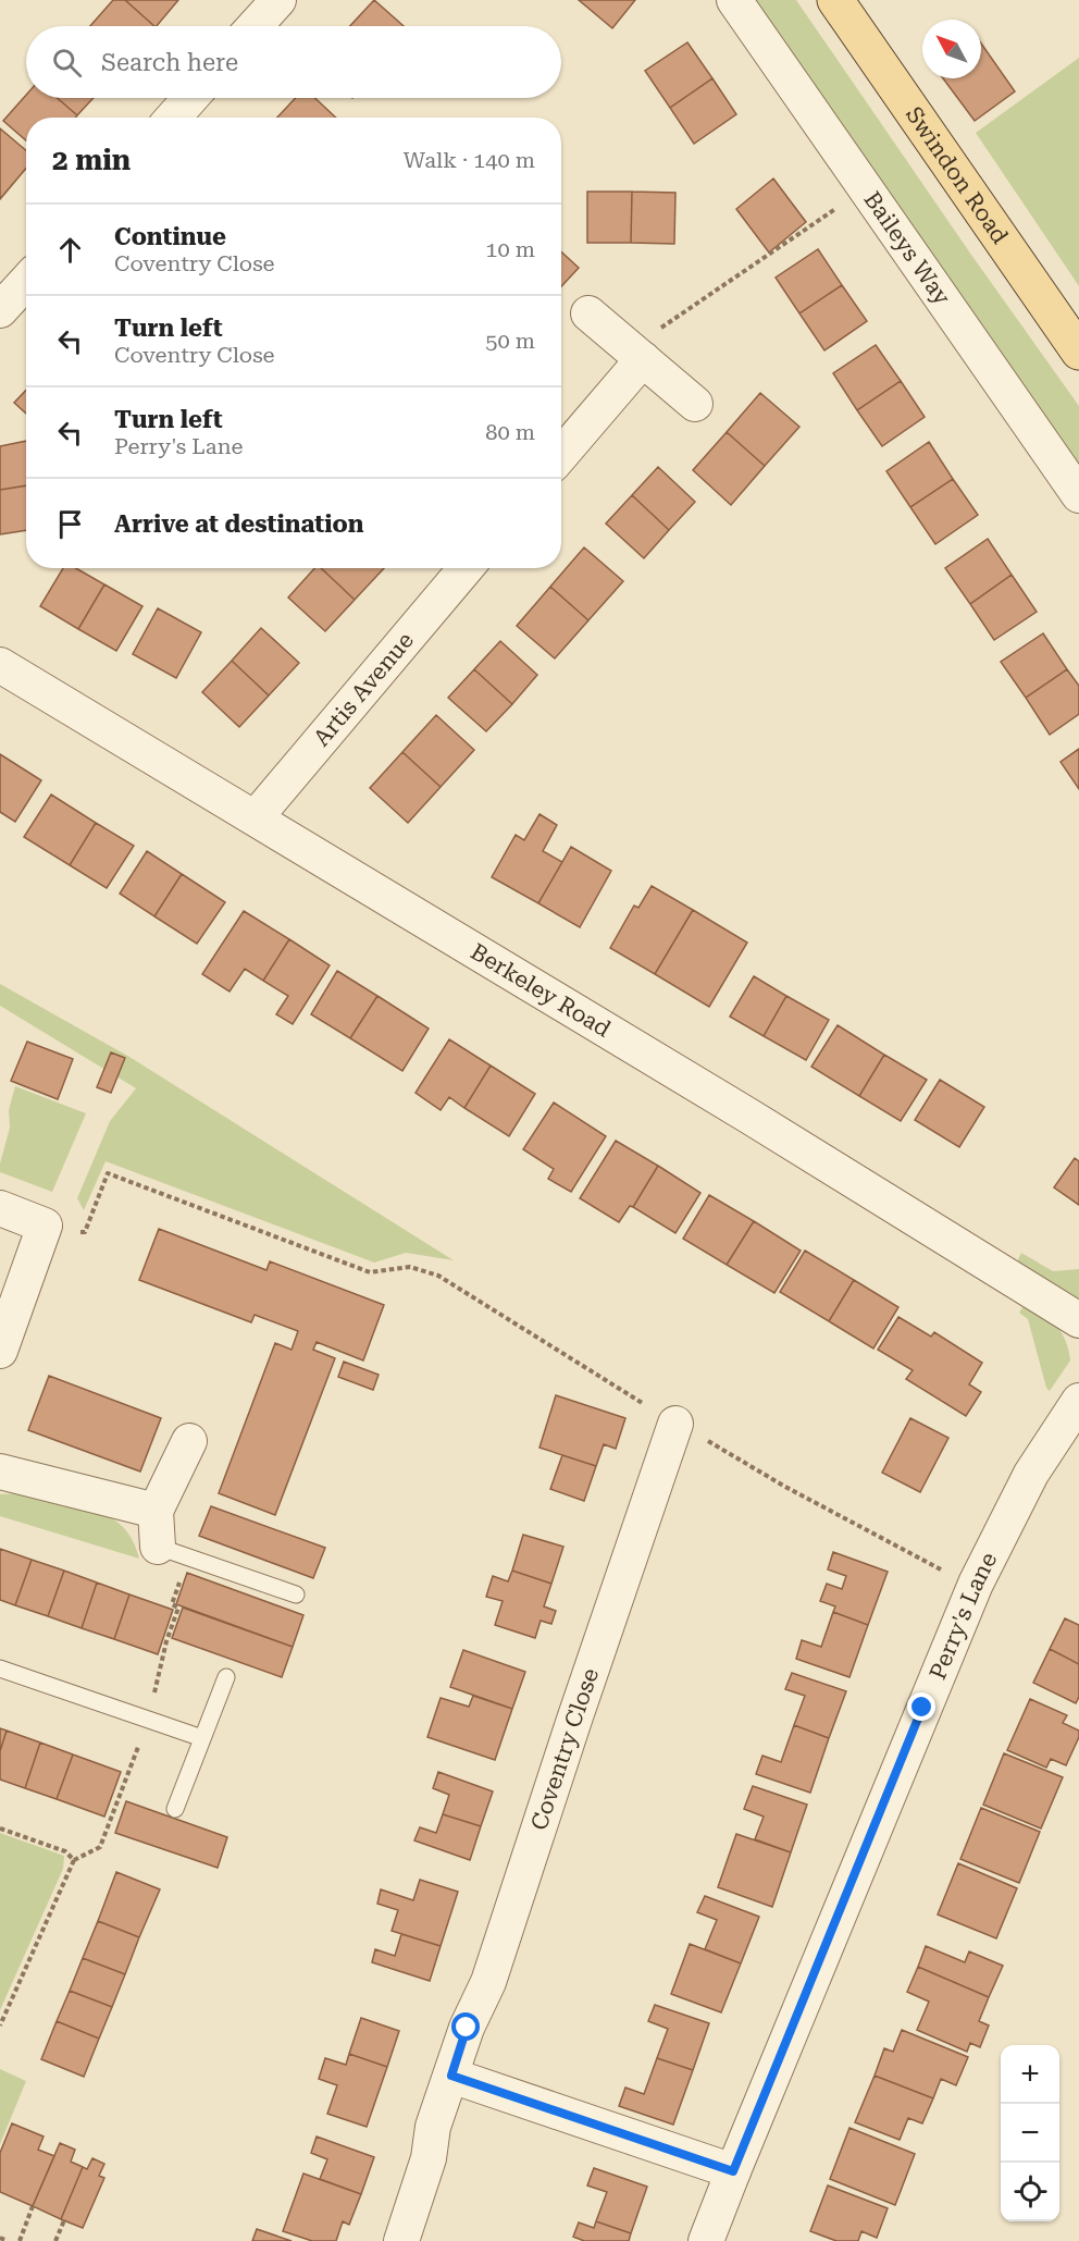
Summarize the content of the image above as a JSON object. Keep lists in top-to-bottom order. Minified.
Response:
{"streets":{"main road":["Swindon Road"],"street":["Baileys Way","Artis Avenue","Berkeley Road","Perry's Lane","Coventry Close"]},"crossings":[["Artis Avenue","Berkeley Road"]],"north":"top left","page":{"search":"Search here","heading":["2 min","Walk · 140 m"],"list":[["Continue","Coventry Close","10 m"],["Turn left","Coventry Close","50 m"],["Turn left","Perry's Lane","80 m"],"Arrive at destination"],"map_buttons":["+","−"]}}
